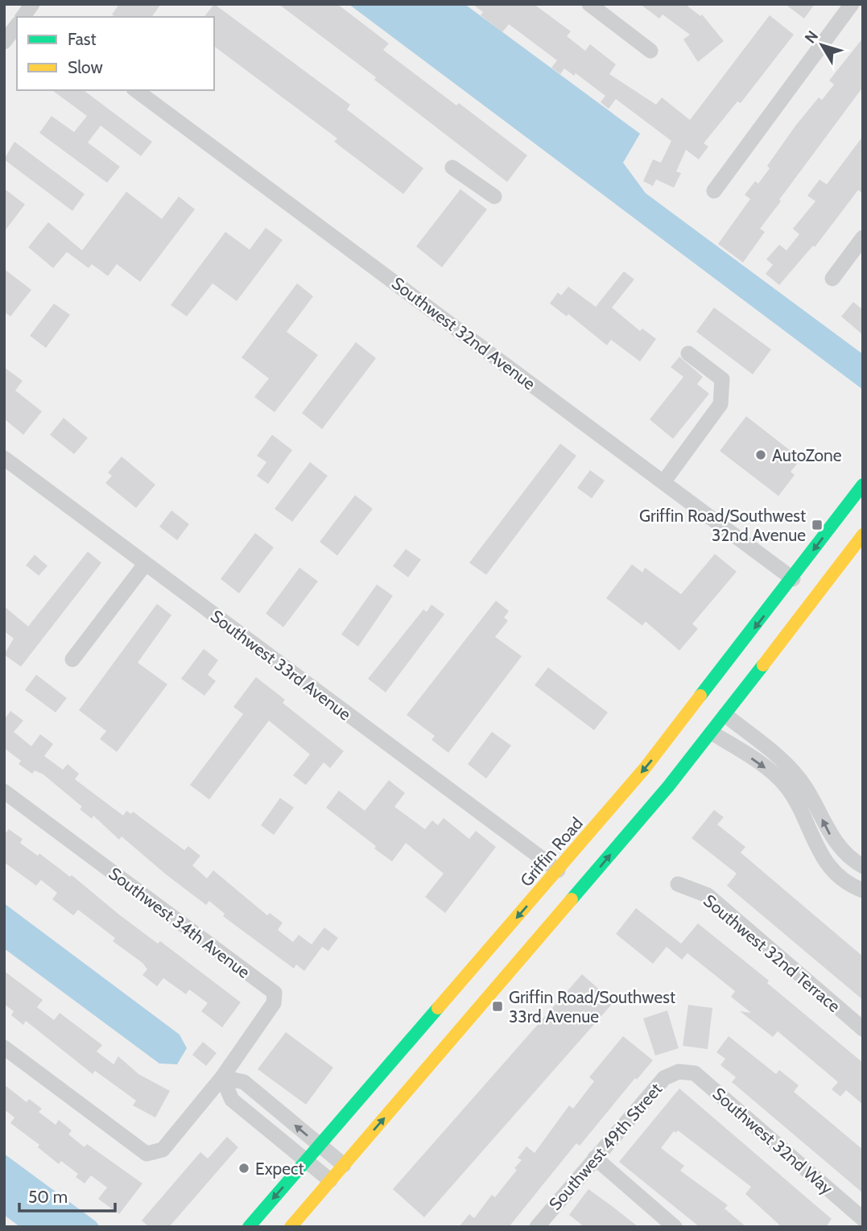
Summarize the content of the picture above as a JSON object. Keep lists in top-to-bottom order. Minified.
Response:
{"streets":{"main road":["Griffin Road"],"street":["Southwest 32nd Avenue","Southwest 33rd Avenue","Southwest 34th Avenue","Southwest 32nd Terrace","Southwest 32nd Way","Southwest 49th Street"]},"crossings":[["Southwest 32nd Avenue","Griffin Road"],["Southwest 33rd Avenue","Griffin Road"],["Southwest 32nd Way","Southwest 49th Street"]],"places":{"other":["AutoZone","Expect"],"transit":["Griffin Road/Southwest 32nd Avenue","Griffin Road/Southwest 33rd Avenue"]},"legend":["Fast","Slow"],"scale_bar":"50 m","north":"top left"}
